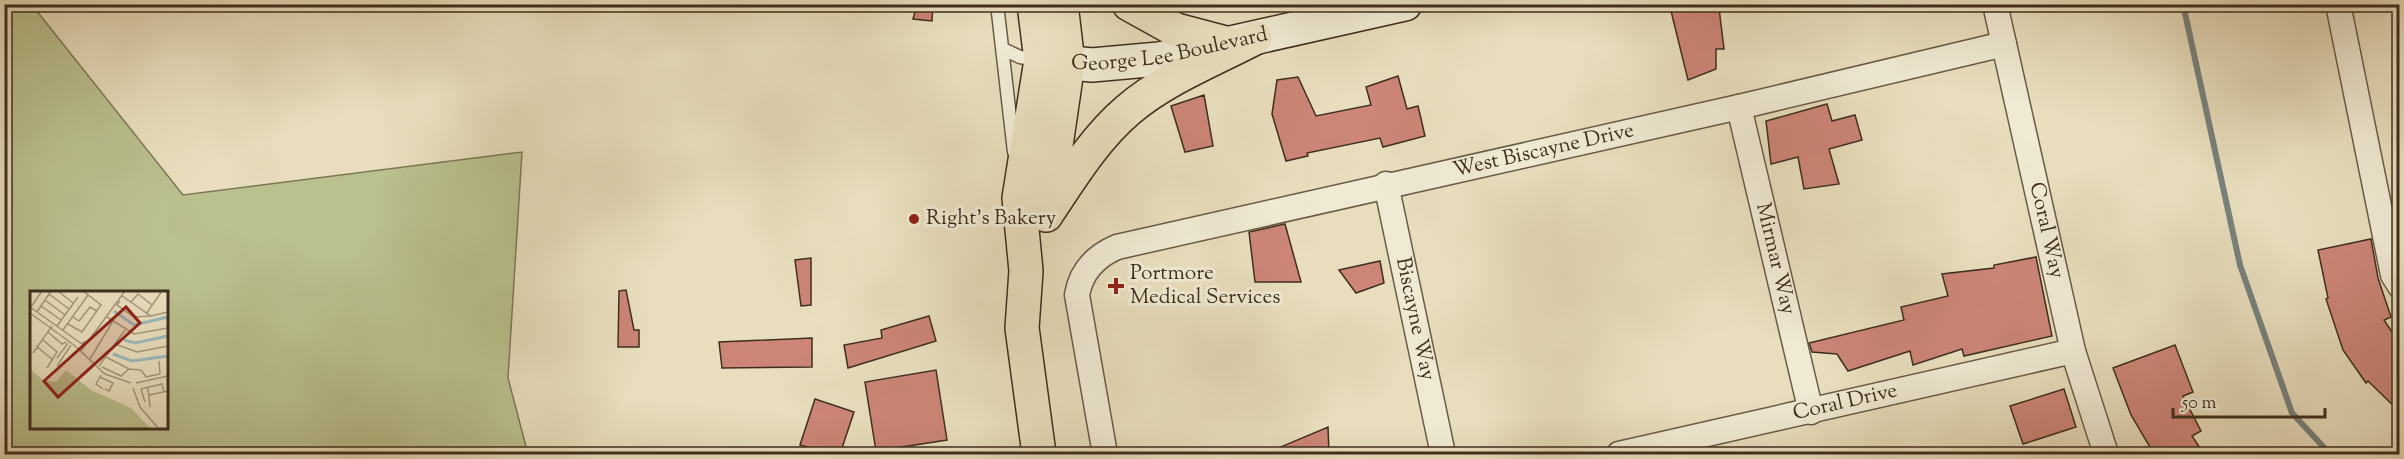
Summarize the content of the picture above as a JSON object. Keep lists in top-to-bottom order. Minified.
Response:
{"streets":{"main road":["George Lee Boulevard"],"street":["West Biscayne Drive","Coral Way","Mirmar Way","Biscayne Way","Coral Drive"]},"crossings":[["West Biscayne Drive","Coral Way"],["West Biscayne Drive","Mirmar Way"],["West Biscayne Drive","Biscayne Way"],["Coral Way","Coral Drive"],["Mirmar Way","Coral Drive"]],"places":{"other":["Right's Bakery"],"health":["Portmore Medical Services"]},"scale_bar":"50 m"}
